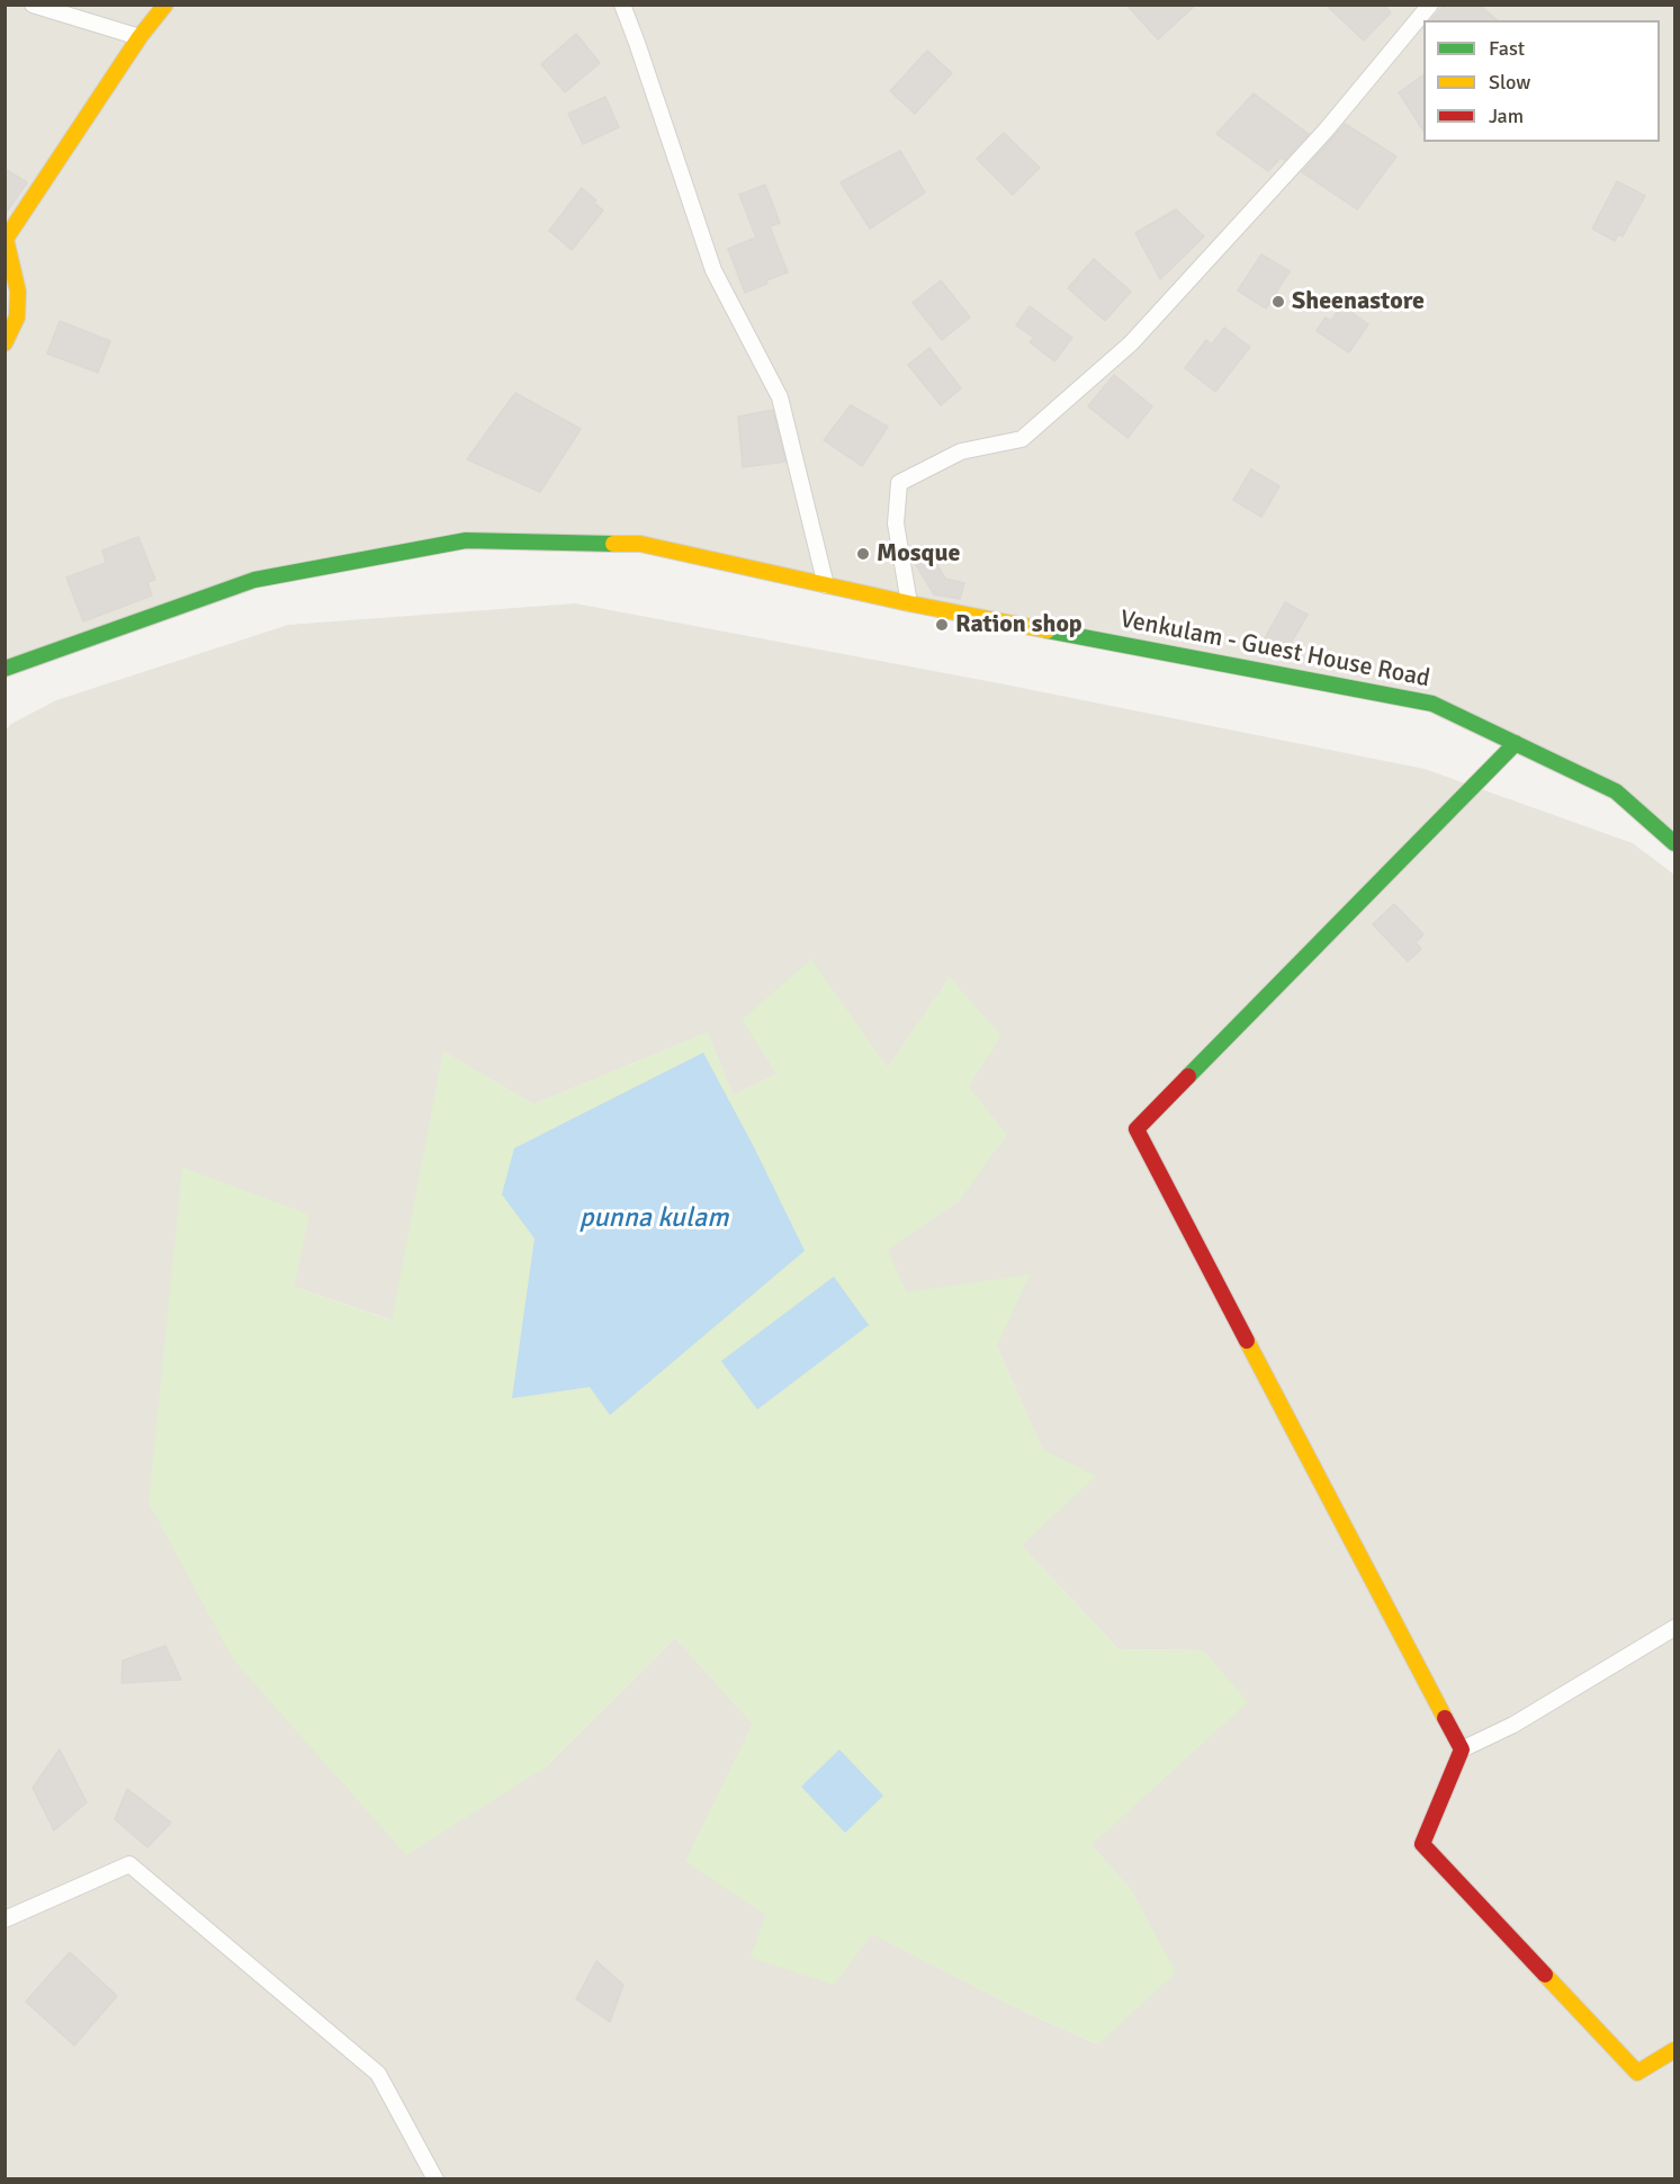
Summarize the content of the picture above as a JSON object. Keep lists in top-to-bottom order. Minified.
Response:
{"streets":{"main road":["Venkulam - Guest House Road"]},"water":["punna kulam"],"places":["Sheenastore","Mosque","Ration shop"],"legend":["Fast","Slow","Jam"]}
